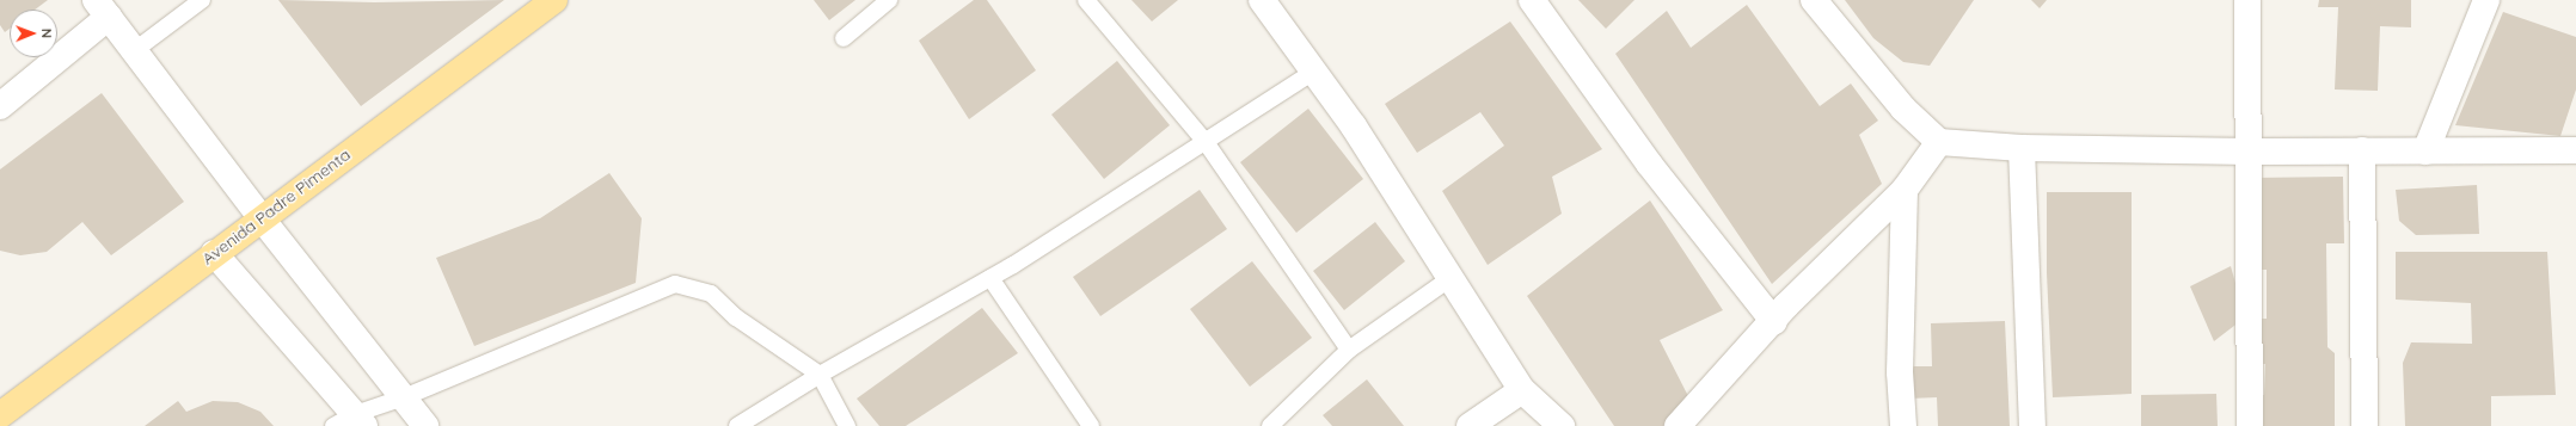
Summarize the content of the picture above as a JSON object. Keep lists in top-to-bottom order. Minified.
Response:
{"streets":{"main road":["Avenida Padre Pimenta"]},"north":"right"}
